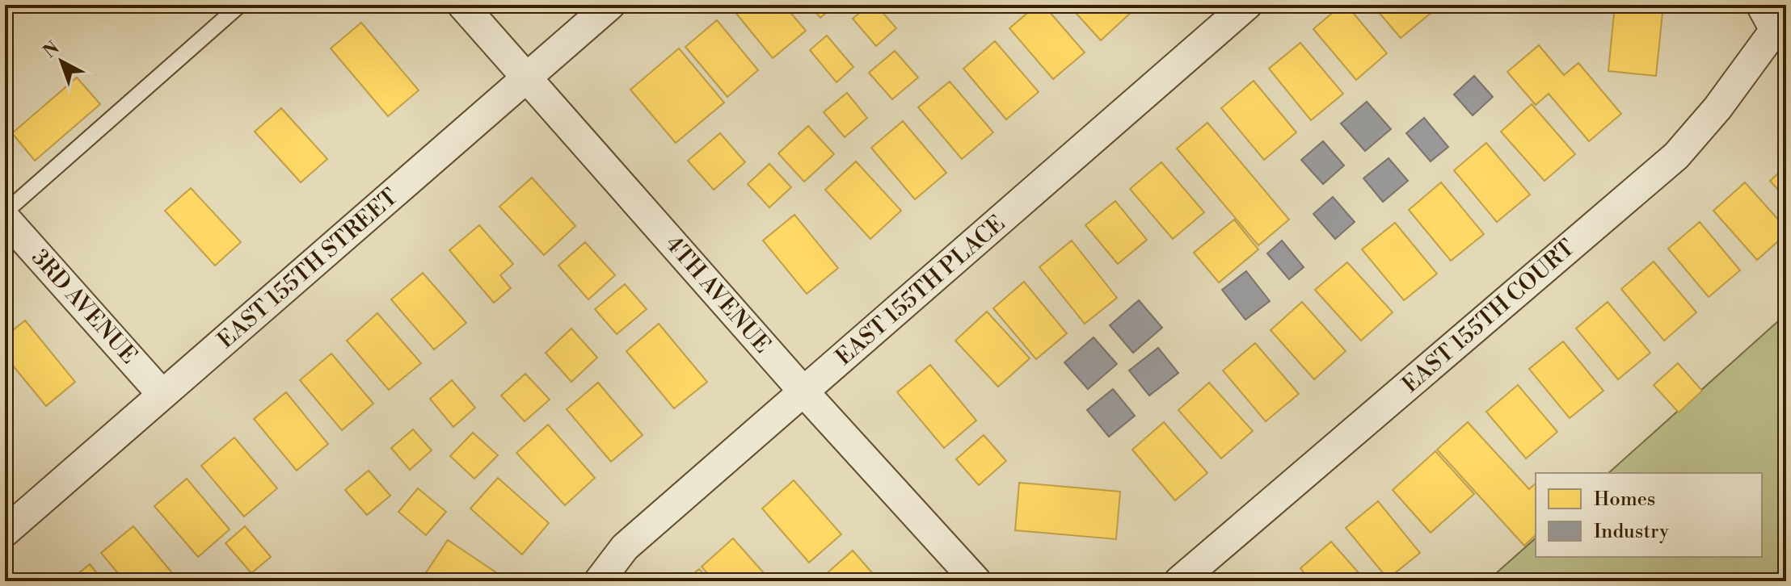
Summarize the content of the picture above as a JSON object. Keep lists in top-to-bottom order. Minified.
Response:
{"streets":{"street":["EAST 155TH STREET","EAST 155TH PLACE","4TH AVENUE","3RD AVENUE","EAST 155TH COURT"]},"crossings":[["EAST 155TH STREET","4TH AVENUE"],["EAST 155TH STREET","3RD AVENUE"],["EAST 155TH PLACE","4TH AVENUE"]],"legend":["Homes","Industry"],"north":"top left"}
